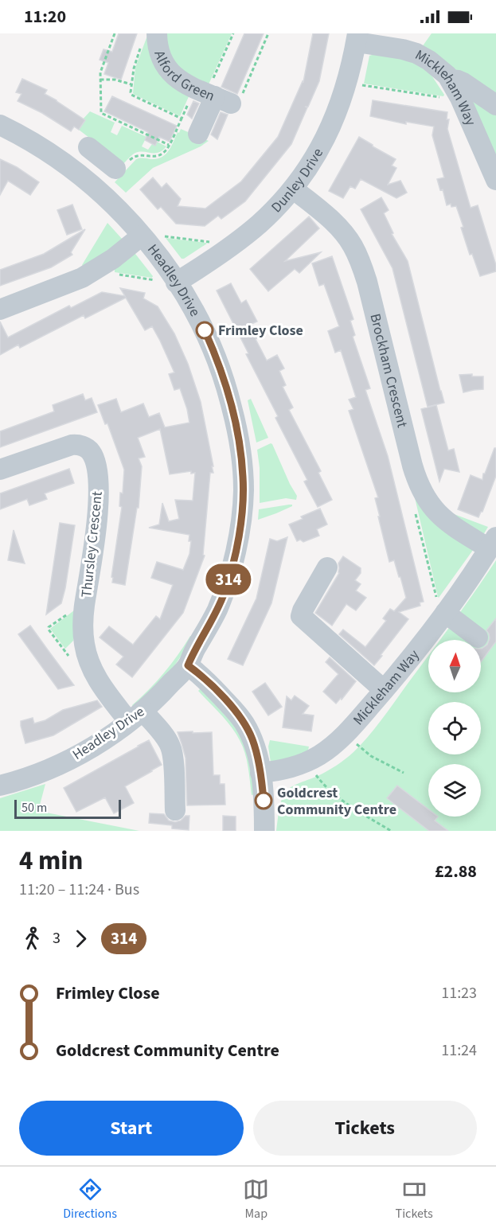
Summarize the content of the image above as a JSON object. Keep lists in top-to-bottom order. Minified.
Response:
{"streets":{"street":["Alford Green","Mickleham Way","Dunley Drive","Headley Drive","Brockham Crescent","Thursley Crescent"]},"crossings":[["Mickleham Way","Dunley Drive"],["Mickleham Way","Brockham Crescent"],["Dunley Drive","Headley Drive"],["Dunley Drive","Brockham Crescent"],["Headley Drive","Thursley Crescent"]],"places":["Frimley Close","Goldcrest Community Centre"],"lines":["bus line 314"],"scale_bar":"50 m","north":"top","page":{"status":"11:20","on_map":"314","scale":"50 m","heading":["4 min","11:20 – 11:24 · Bus","£2.88"],"legs":["3","314"],"list":[{"name":"Frimley Close","value":"11:23"},{"name":"Goldcrest Community Centre","value":"11:24"}],"buttons":["Start","Tickets"],"tabs":["Directions","Map","Tickets"]}}
